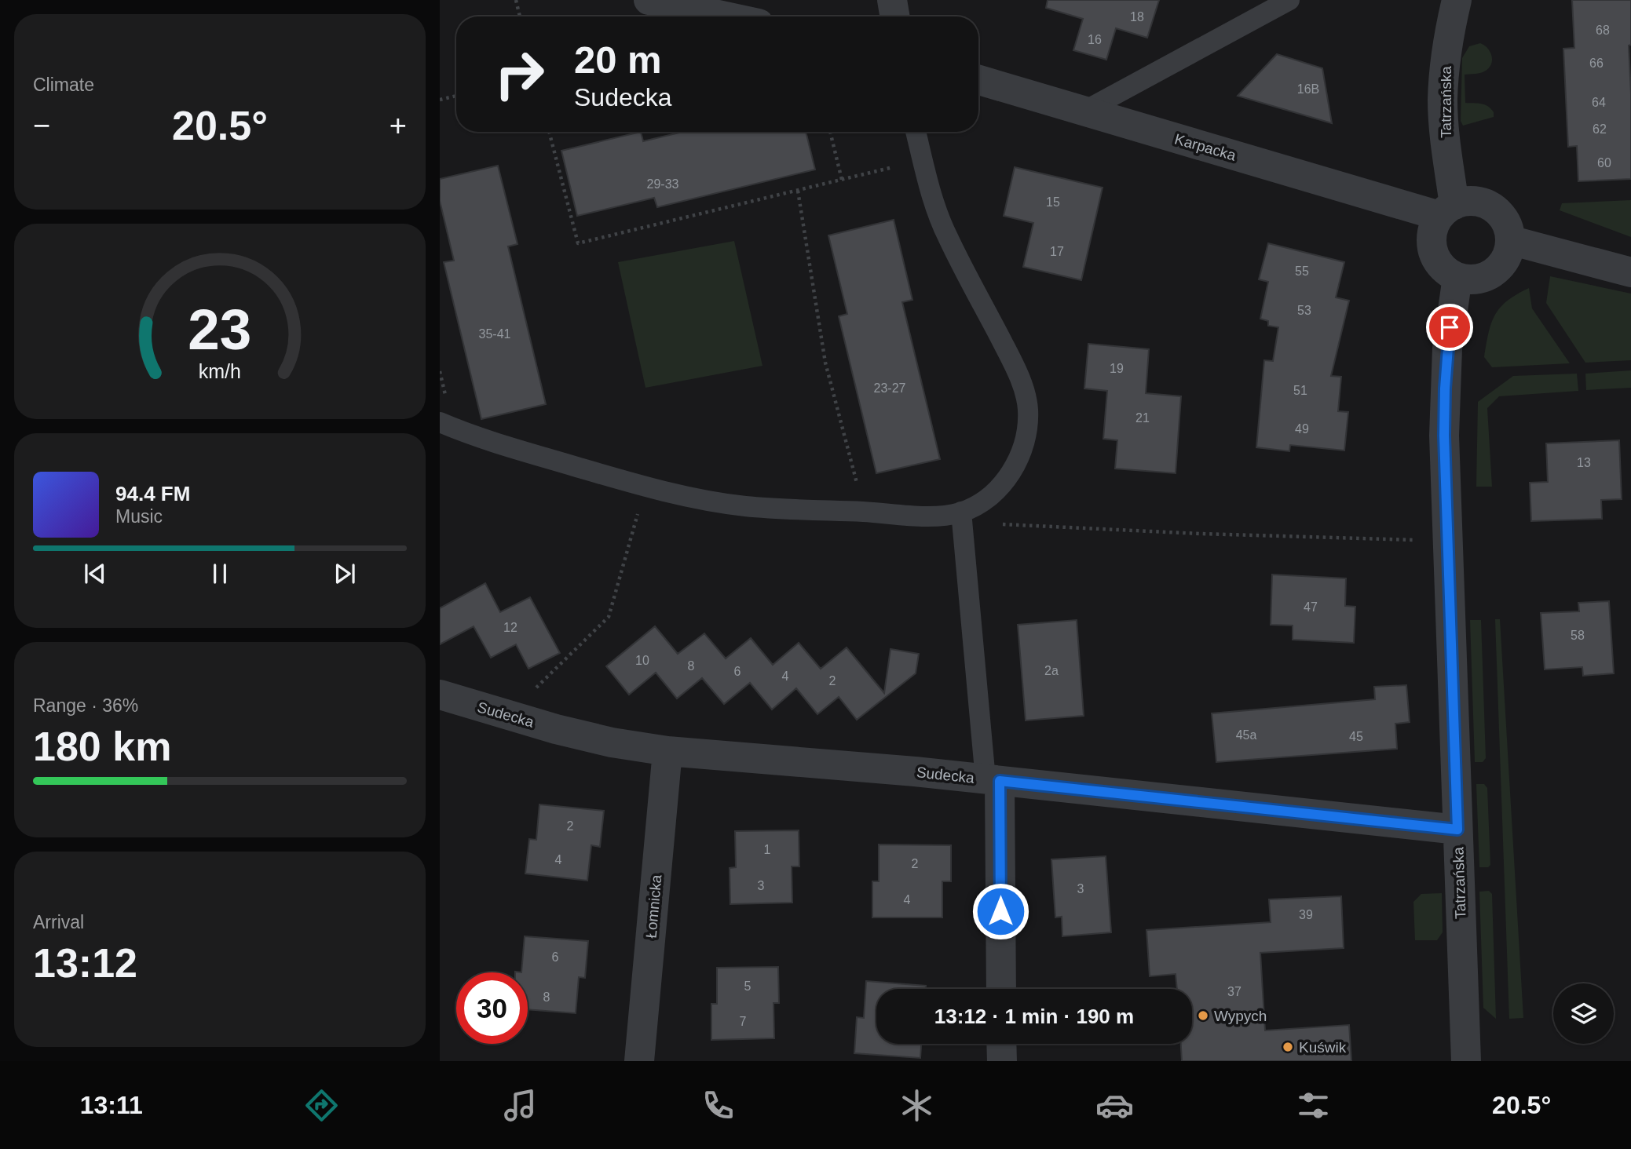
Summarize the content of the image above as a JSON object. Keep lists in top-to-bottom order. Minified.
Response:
{"streets":{"street":["Tatrzańska","Karpacka","Sudecka","Łomnicka"]},"crossings":[["Tatrzańska","Karpacka"],["Tatrzańska","Sudecka"],["Sudecka","Łomnicka"]],"places":["Wypych","Kuświk"],"house_numbers":["18","68","16","66","16B","64","62","60","29-33","15","17","55","53","35-41","19","23-27","51","21","49","13","47","12","58","10","8","2a","6","4","2","45a","45","2","1","4","2","3","3","4","39","6","5","37","8","7"],"page":{"tile":["Climate",["Range · 36%","180 km"],["Arrival","13:12"]],"turn":["20 m","Sudecka"],"heat":["−","20.5°","+"],"song":["94.4 FM","Music"],"limit":"30","trip":"13:12 · 1 min · 190 m","tabs":["13:11","20.5°"],"gauge":["23","km/h"]}}
